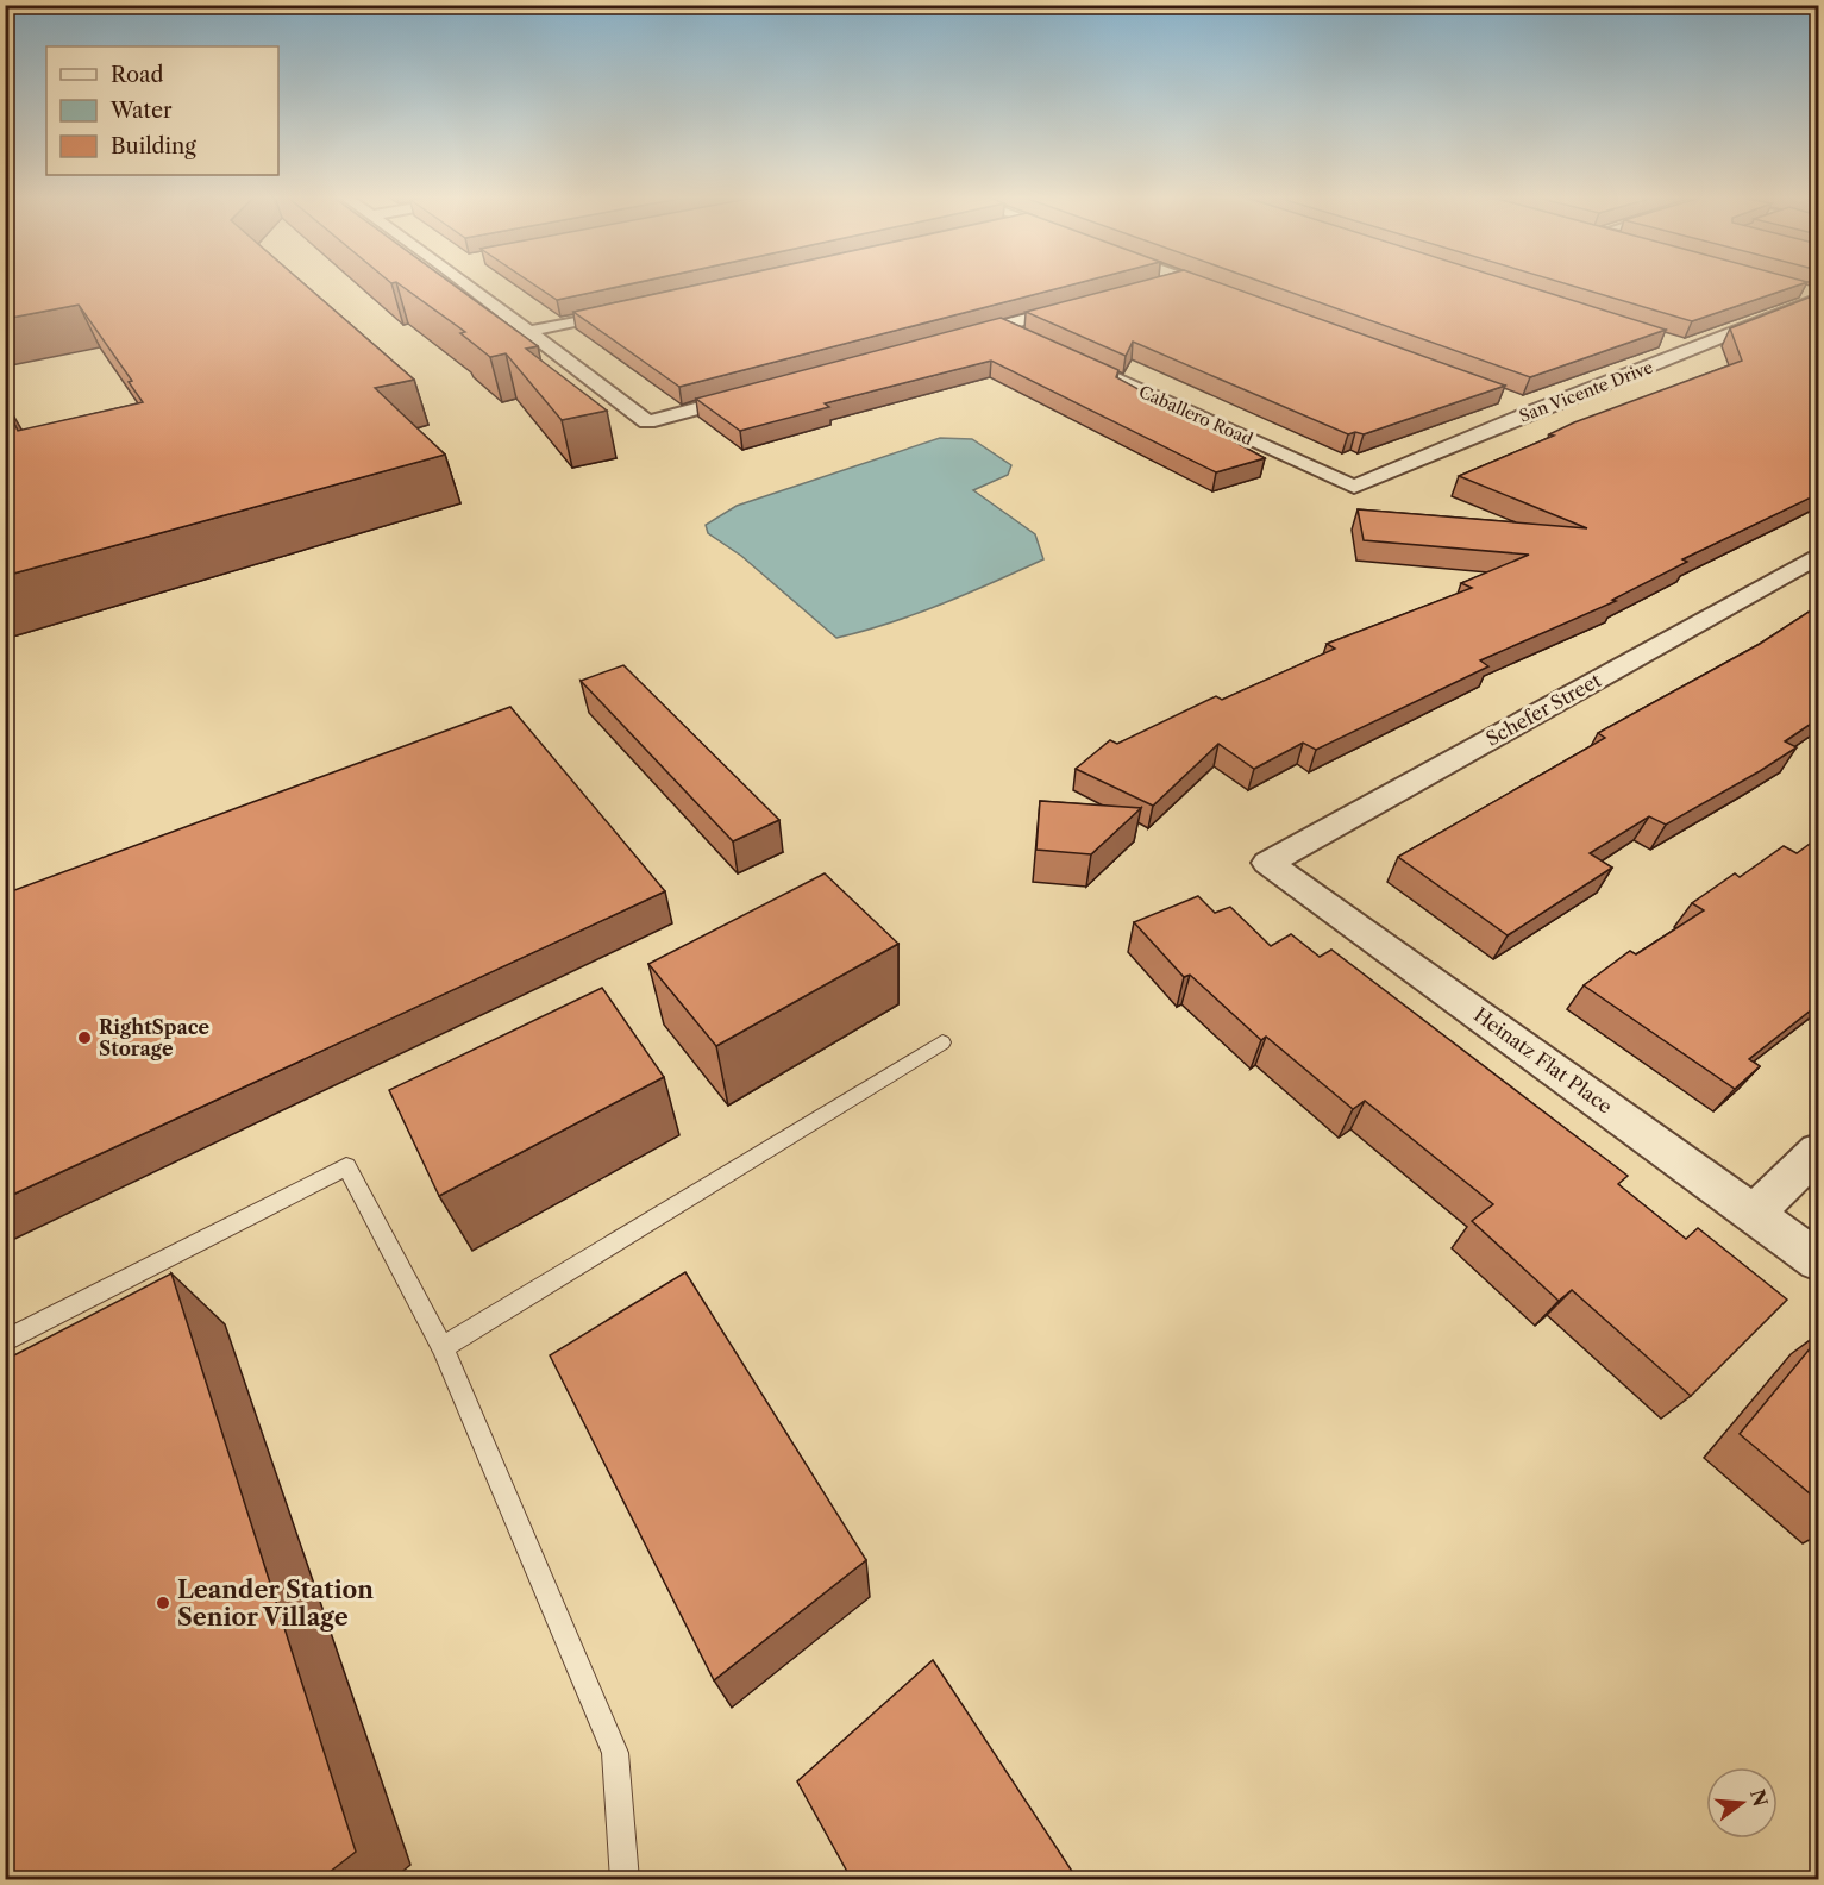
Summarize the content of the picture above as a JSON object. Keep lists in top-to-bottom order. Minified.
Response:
{"streets":{"street":["San Vicente Drive","Caballero Road","Schefer Street","Heinatz Flat Place"]},"crossings":[["San Vicente Drive","Caballero Road"],["Schefer Street","Heinatz Flat Place"]],"places":["RightSpace Storage","Leander Station Senior Village"],"legend":["Road","Water","Building"],"north":"right"}
